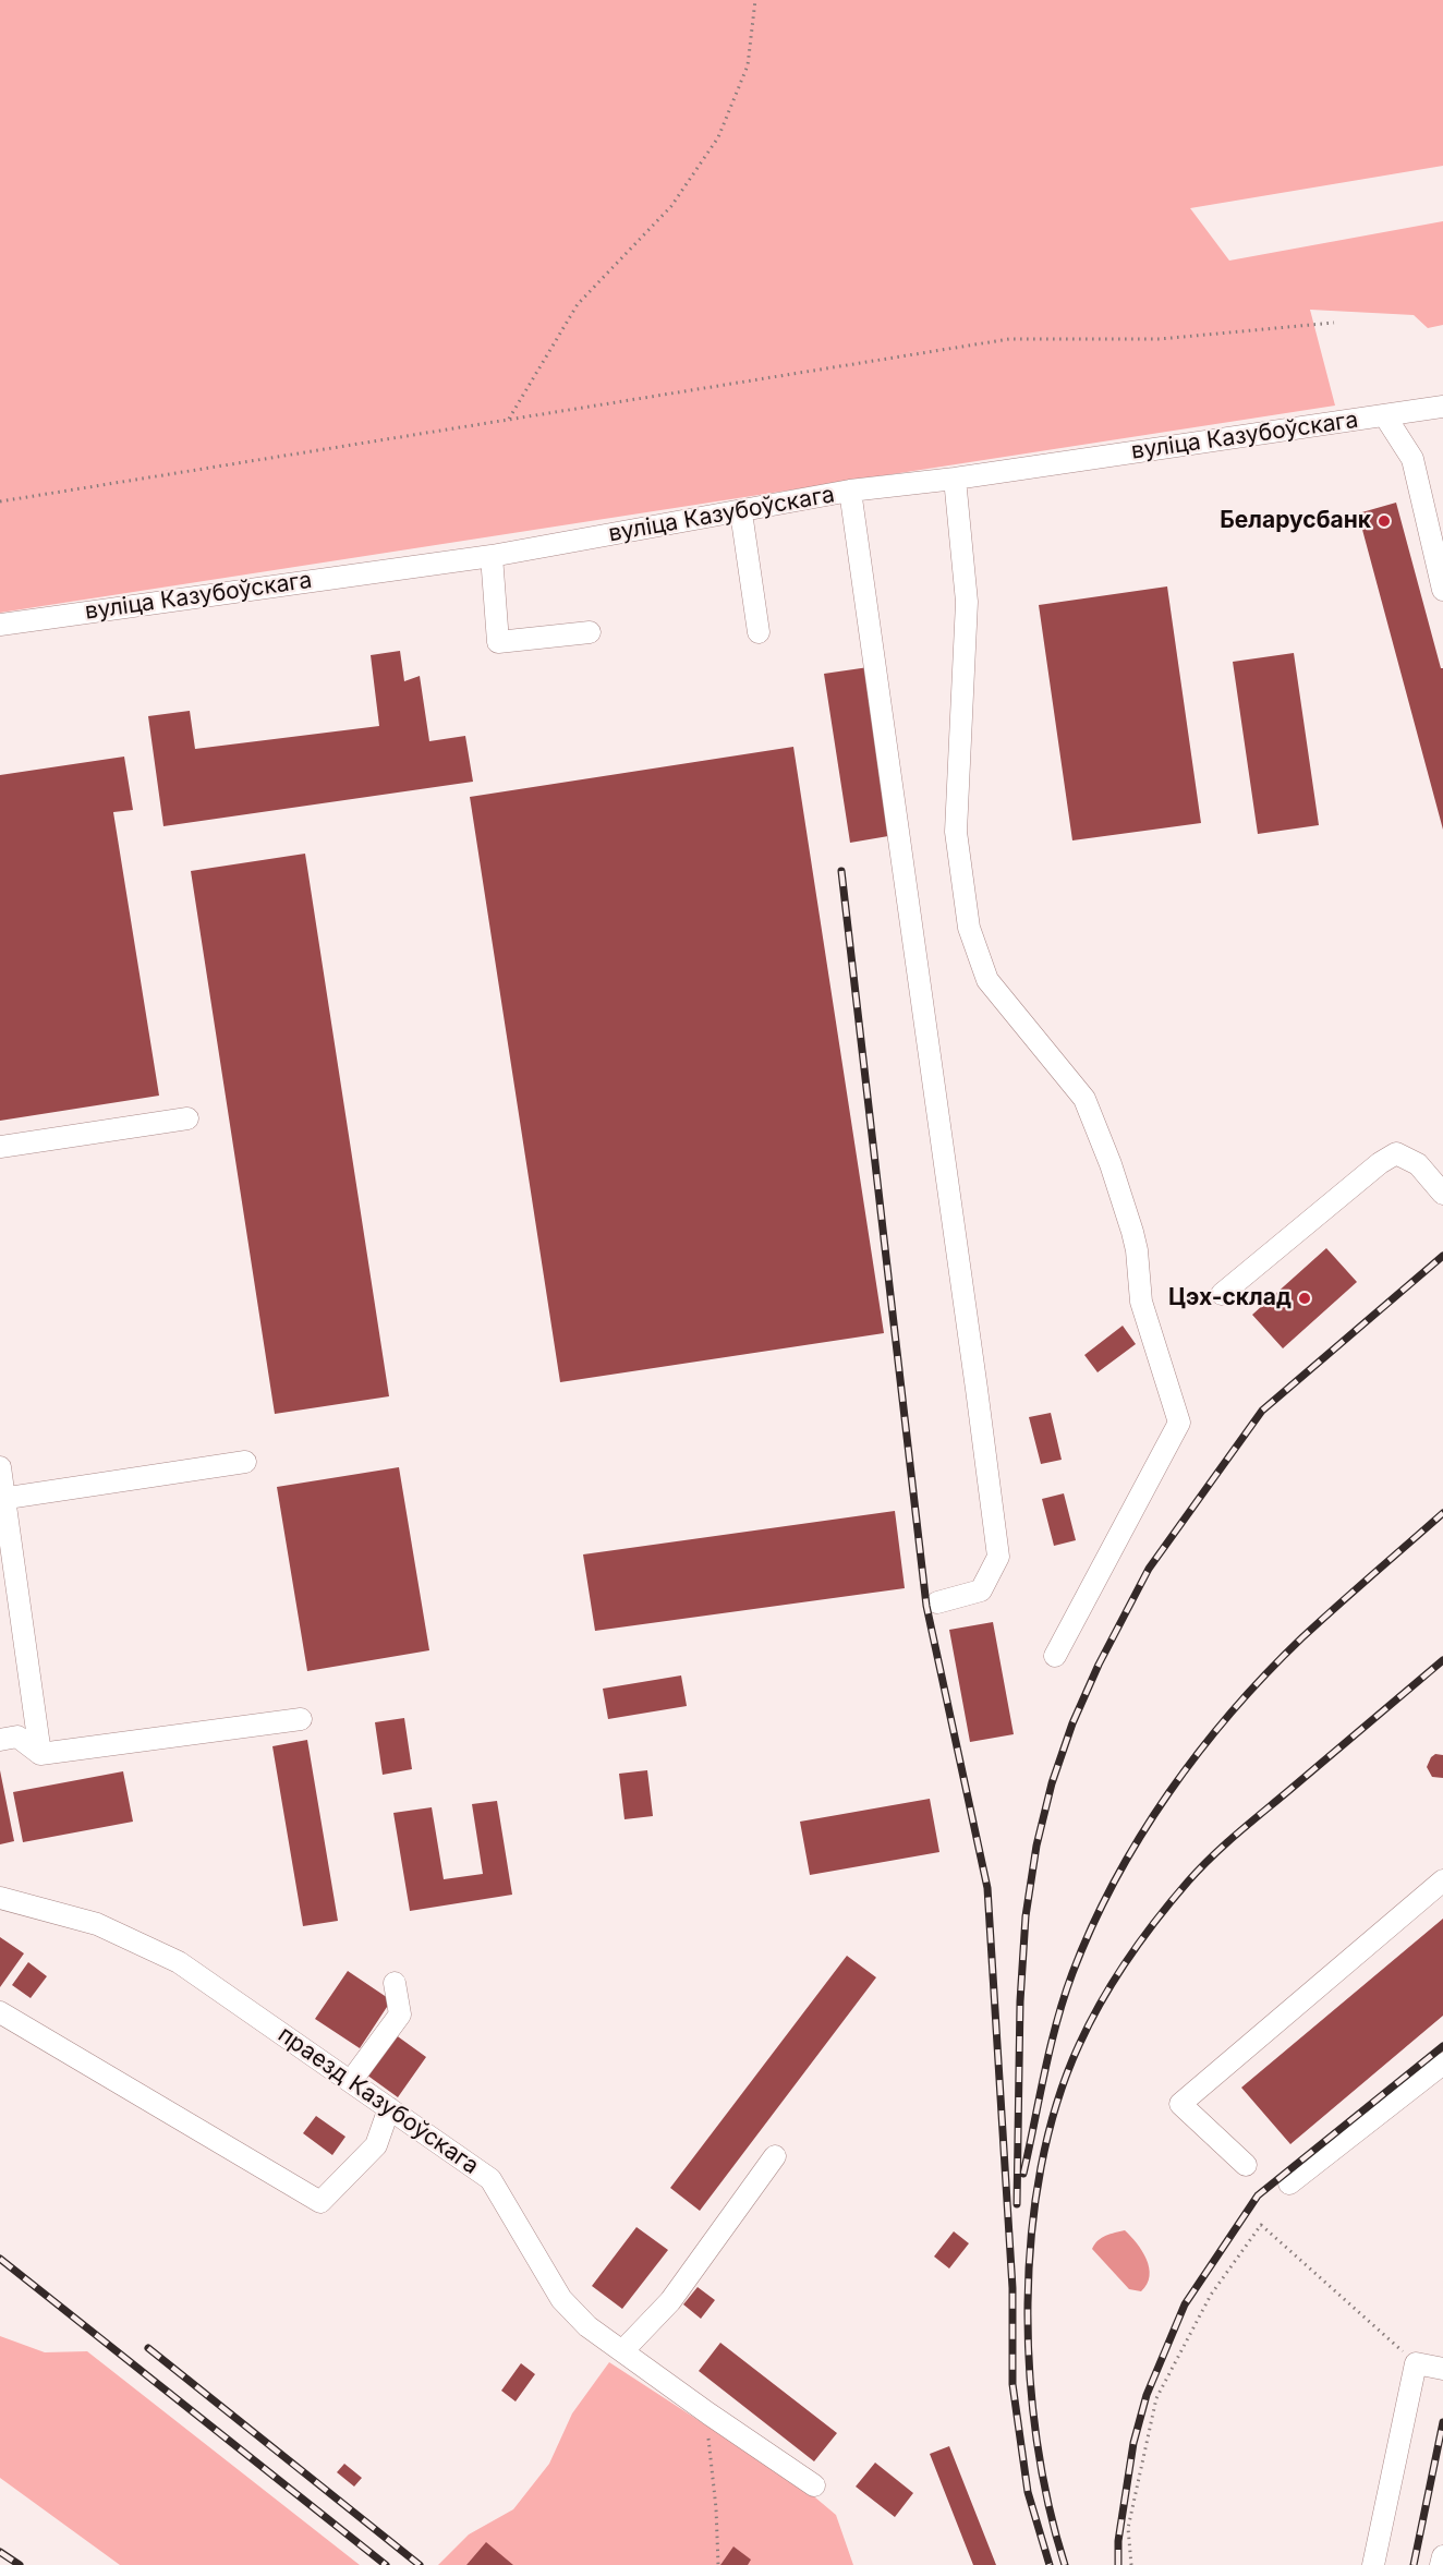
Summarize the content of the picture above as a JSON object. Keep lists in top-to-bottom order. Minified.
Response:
{"streets":{"street":["вуліца Казубоўскага","праезд Казубоўскага"]},"places":["Беларусбанк","Цэх-склад"]}
